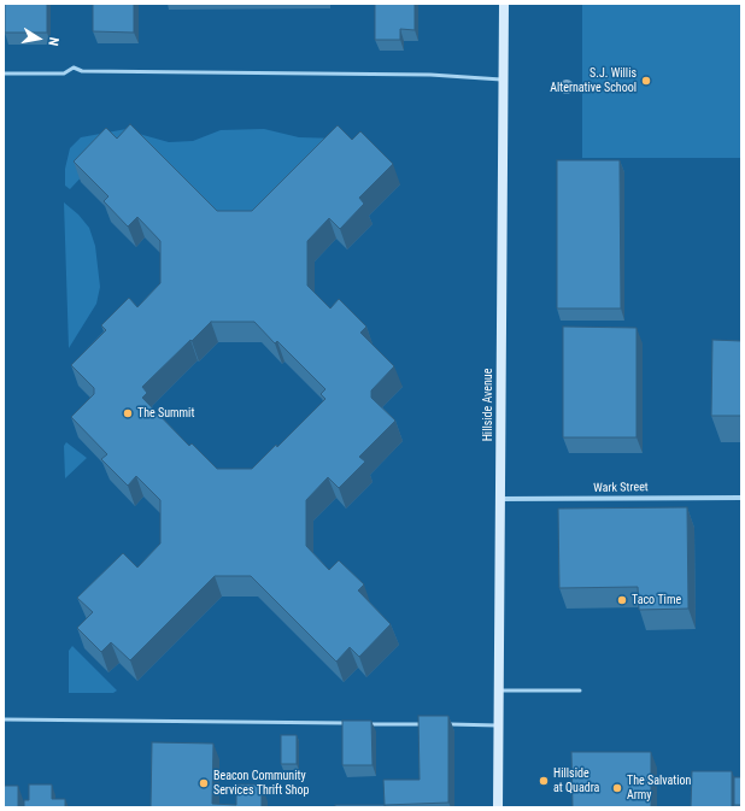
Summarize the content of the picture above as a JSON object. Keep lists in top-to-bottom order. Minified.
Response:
{"streets":{"main road":["Hillside Avenue"],"street":["Wark Street"]},"crossings":[["Hillside Avenue","Wark Street"]],"places":["S.J. Willis Alternative School","The Summit","Taco Time","Hillside at Quadra","Beacon Community Services Thrift Shop","The Salvation Army"],"north":"right"}
